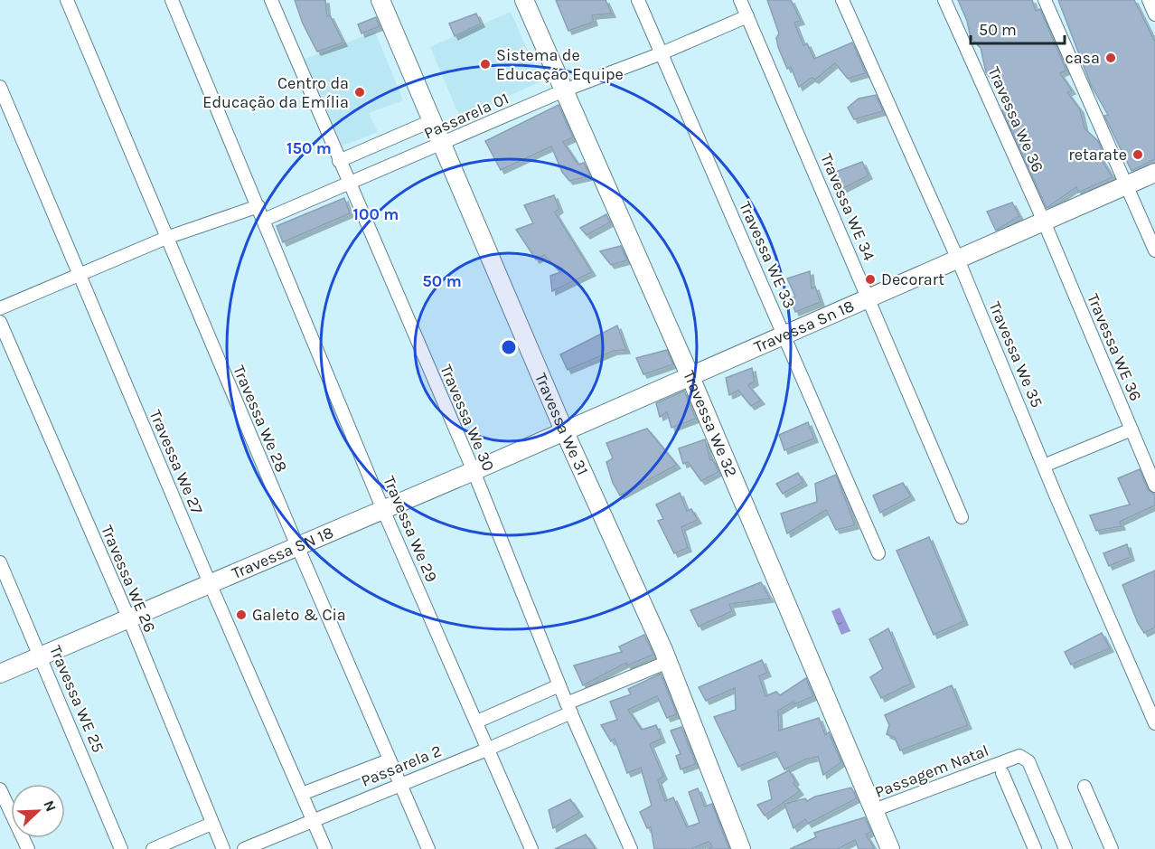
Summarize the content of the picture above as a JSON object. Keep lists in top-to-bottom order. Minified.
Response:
{"streets":{"street":["Passarela 01","Travessa We 36","Travessa WE 34","Travessa WE 33","Travessa Sn 18","Travessa WE 36","Travessa We 35","Travessa We 30","Travessa We 28","Travessa We 32","Travessa We 31","Travessa We 27","Travessa We 29","Travessa SN 18","Travessa WE 26","Travessa WE 25","Passarela 2","Passagem Natal"]},"crossings":[["Passarela 01","Travessa WE 34"],["Passarela 01","Travessa WE 33"],["Passarela 01","Travessa We 30"],["Passarela 01","Travessa We 32"],["Passarela 01","Travessa We 31"],["Passarela 01","Travessa We 29"],["Travessa We 36","Travessa Sn 18"],["Travessa We 36","Travessa WE 36"],["Travessa WE 34","Travessa Sn 18"],["Travessa WE 33","Travessa Sn 18"],["Travessa Sn 18","Travessa WE 36"],["Travessa Sn 18","Travessa We 35"],["Travessa Sn 18","Travessa We 32"],["Travessa Sn 18","Travessa We 31"],["Travessa Sn 18","Travessa SN 18"],["Travessa We 30","Travessa SN 18"],["Travessa We 30","Passarela 2"],["Travessa We 28","Travessa SN 18"],["Travessa We 28","Passarela 2"],["Travessa We 32","Passagem Natal"],["Travessa We 31","Travessa SN 18"],["Travessa We 31","Passarela 2"],["Travessa We 27","Travessa SN 18"],["Travessa We 27","Passarela 2"],["Travessa We 29","Travessa SN 18"],["Travessa We 29","Passarela 2"],["Travessa SN 18","Travessa WE 26"],["Travessa SN 18","Travessa WE 25"]],"places":["casa","Sistema de Educação Equipe","Centro da Educação da Emília","retarate","Decorart","Galeto & Cia"],"scale_bar":"50 m","north":"top right","rings":["150 m","100 m","50 m"]}
